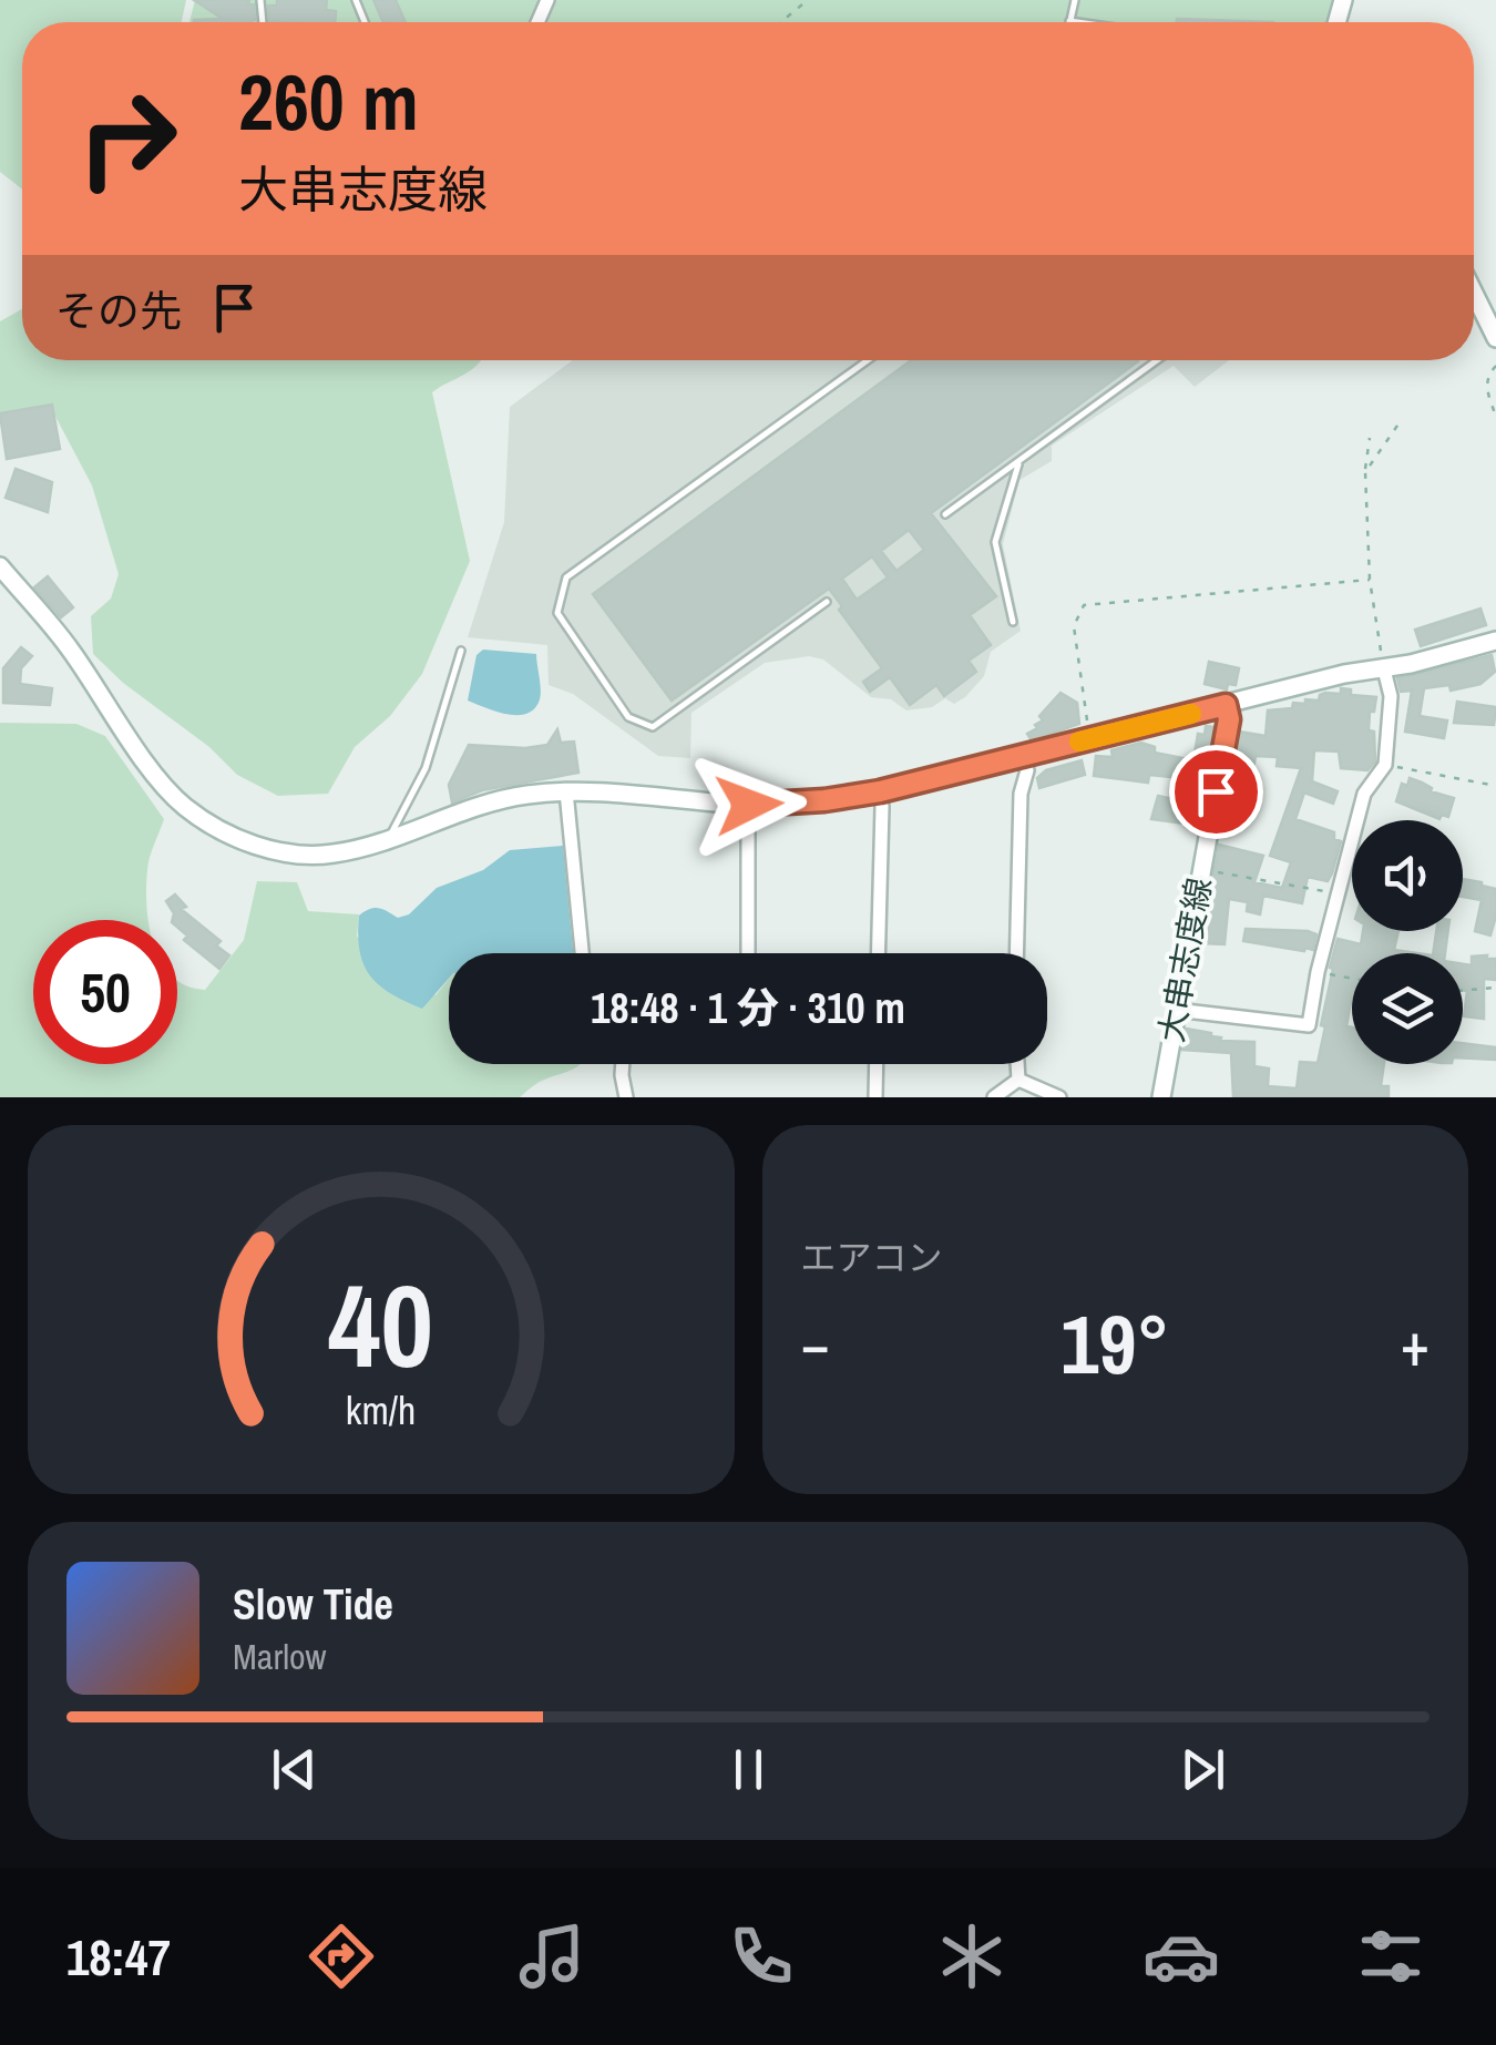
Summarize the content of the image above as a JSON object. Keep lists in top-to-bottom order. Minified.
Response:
{"streets":{"main road":["大串志度線"]},"page":{"turn":["260 m","大串志度線"],"then":"その先","limit":"50","trip":"18:48 · 1 分 · 310 m","tile":"エアコン","heat":["−","19°","+"],"song":["Slow Tide","Marlow"],"tabs":"18:47","gauge":["40","km/h"]}}
